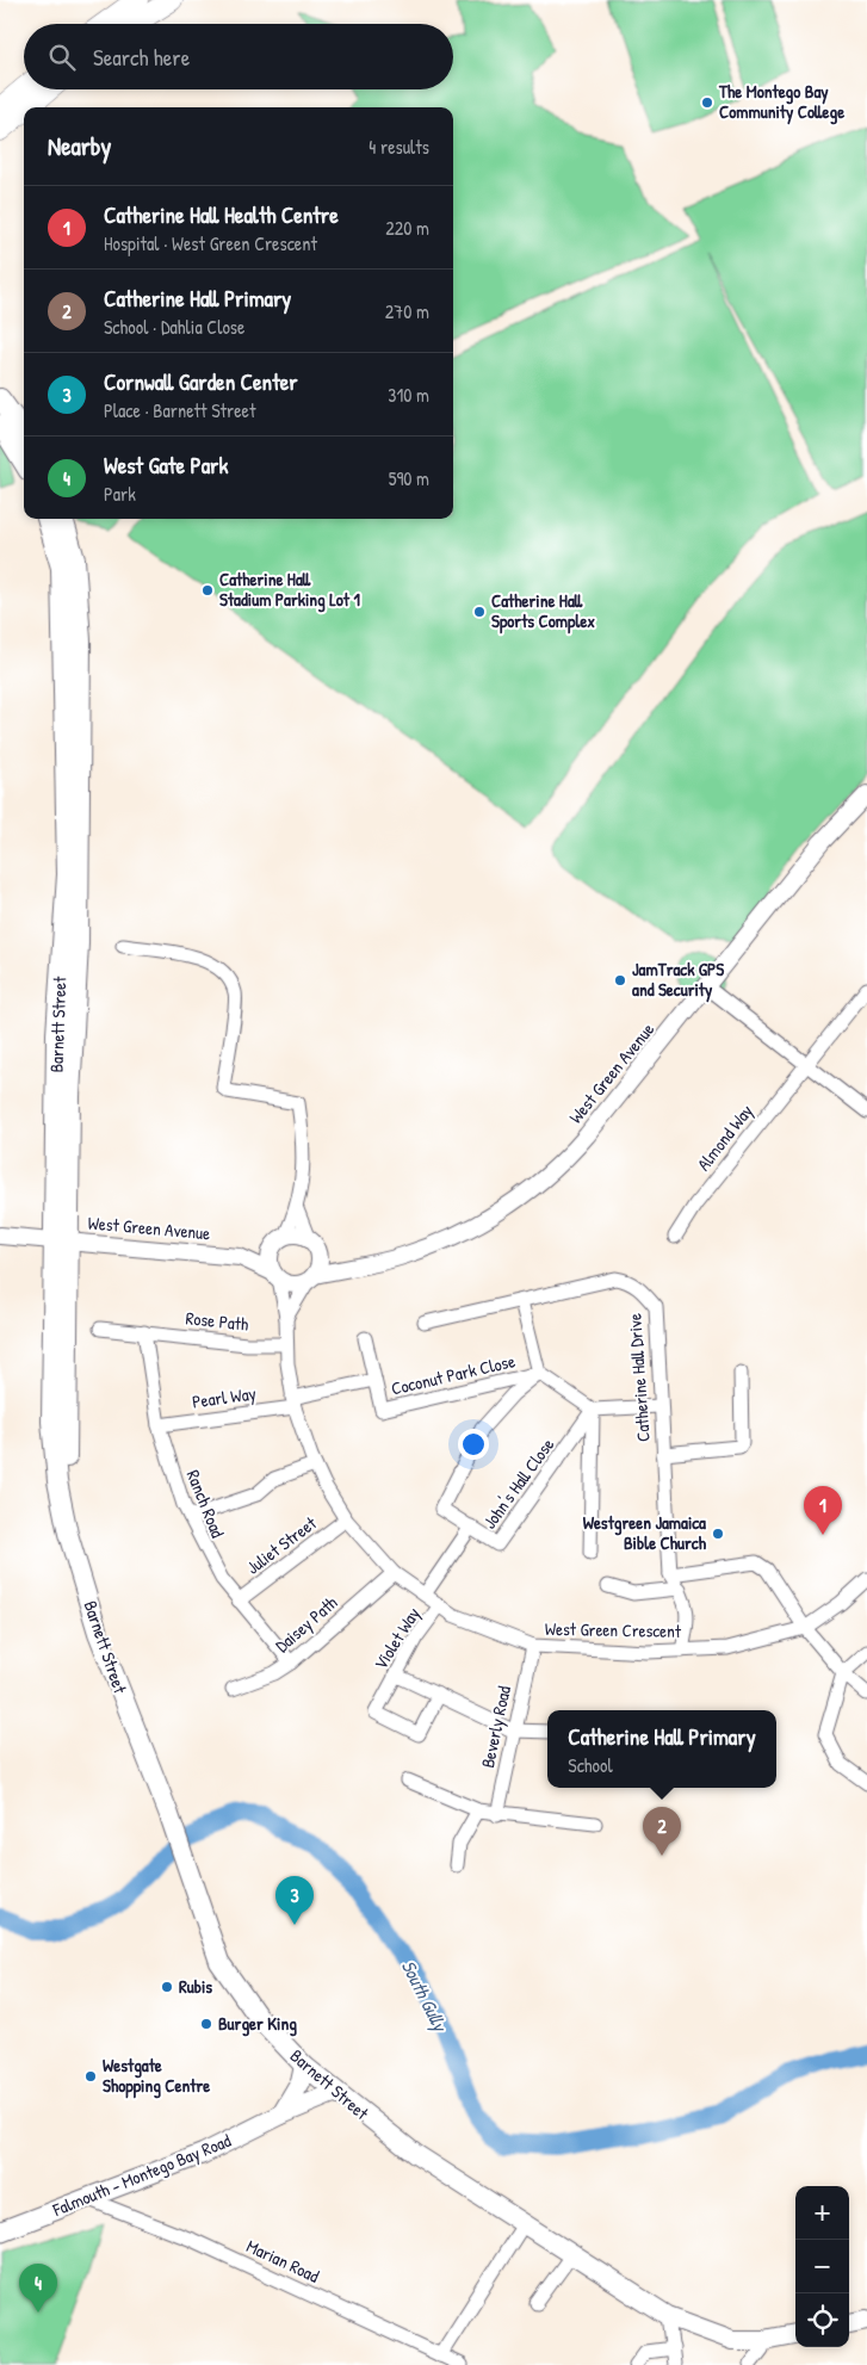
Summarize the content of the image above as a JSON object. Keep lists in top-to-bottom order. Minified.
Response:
{"streets":{"main road":["Barnett Street","Falmouth - Montego Bay Road"],"street":["West Green Avenue","Almond Way","Rose Path","Coconut Park Close","Catherine Hall Drive","Pearl Way","John's Hall Close","Ranch Road","Juliet Street","Daisey Path","West Green Crescent","Violet Way","Beverly Road","Marian Road"]},"crossings":[["Barnett Street","West Green Avenue"],["Barnett Street","Falmouth - Montego Bay Road"],["West Green Avenue","West Green Crescent"],["Rose Path","Ranch Road"],["Rose Path","West Green Crescent"],["Coconut Park Close","Pearl Way"],["Coconut Park Close","John's Hall Close"],["Pearl Way","Ranch Road"],["Pearl Way","West Green Crescent"],["John's Hall Close","West Green Crescent"],["Ranch Road","Juliet Street"],["Ranch Road","Daisey Path"],["Juliet Street","West Green Crescent"],["Daisey Path","West Green Crescent"],["West Green Crescent","Violet Way"],["West Green Crescent","Beverly Road"],["Falmouth - Montego Bay Road","Marian Road"]],"water":["South Gully"],"places":["The Montego Bay Community College","Catherine Hall Stadium Parking Lot 1","Catherine Hall Sports Complex","JamTrack GPS and Security","Westgreen Jamaica Bible Church","Rubis","Burger King","Westgate Shopping Centre"],"page":{"search":"Search here","heading":["Nearby","4 results"],"list":[{"mark":"1","name":"Catherine Hall Health Centre","note":"Hospital · West Green Crescent","value":"220 m"},{"mark":"2","name":"Catherine Hall Primary","note":"School · Dahlia Close","value":"270 m"},{"mark":"3","name":"Cornwall Garden Center","note":"Place · Barnett Street","value":"310 m"},{"mark":"4","name":"West Gate Park","note":"Park","value":"590 m"}],"pins":["1","2","3","4"],"popup":["Catherine Hall Primary","School"],"map_buttons":["+","−"]}}
